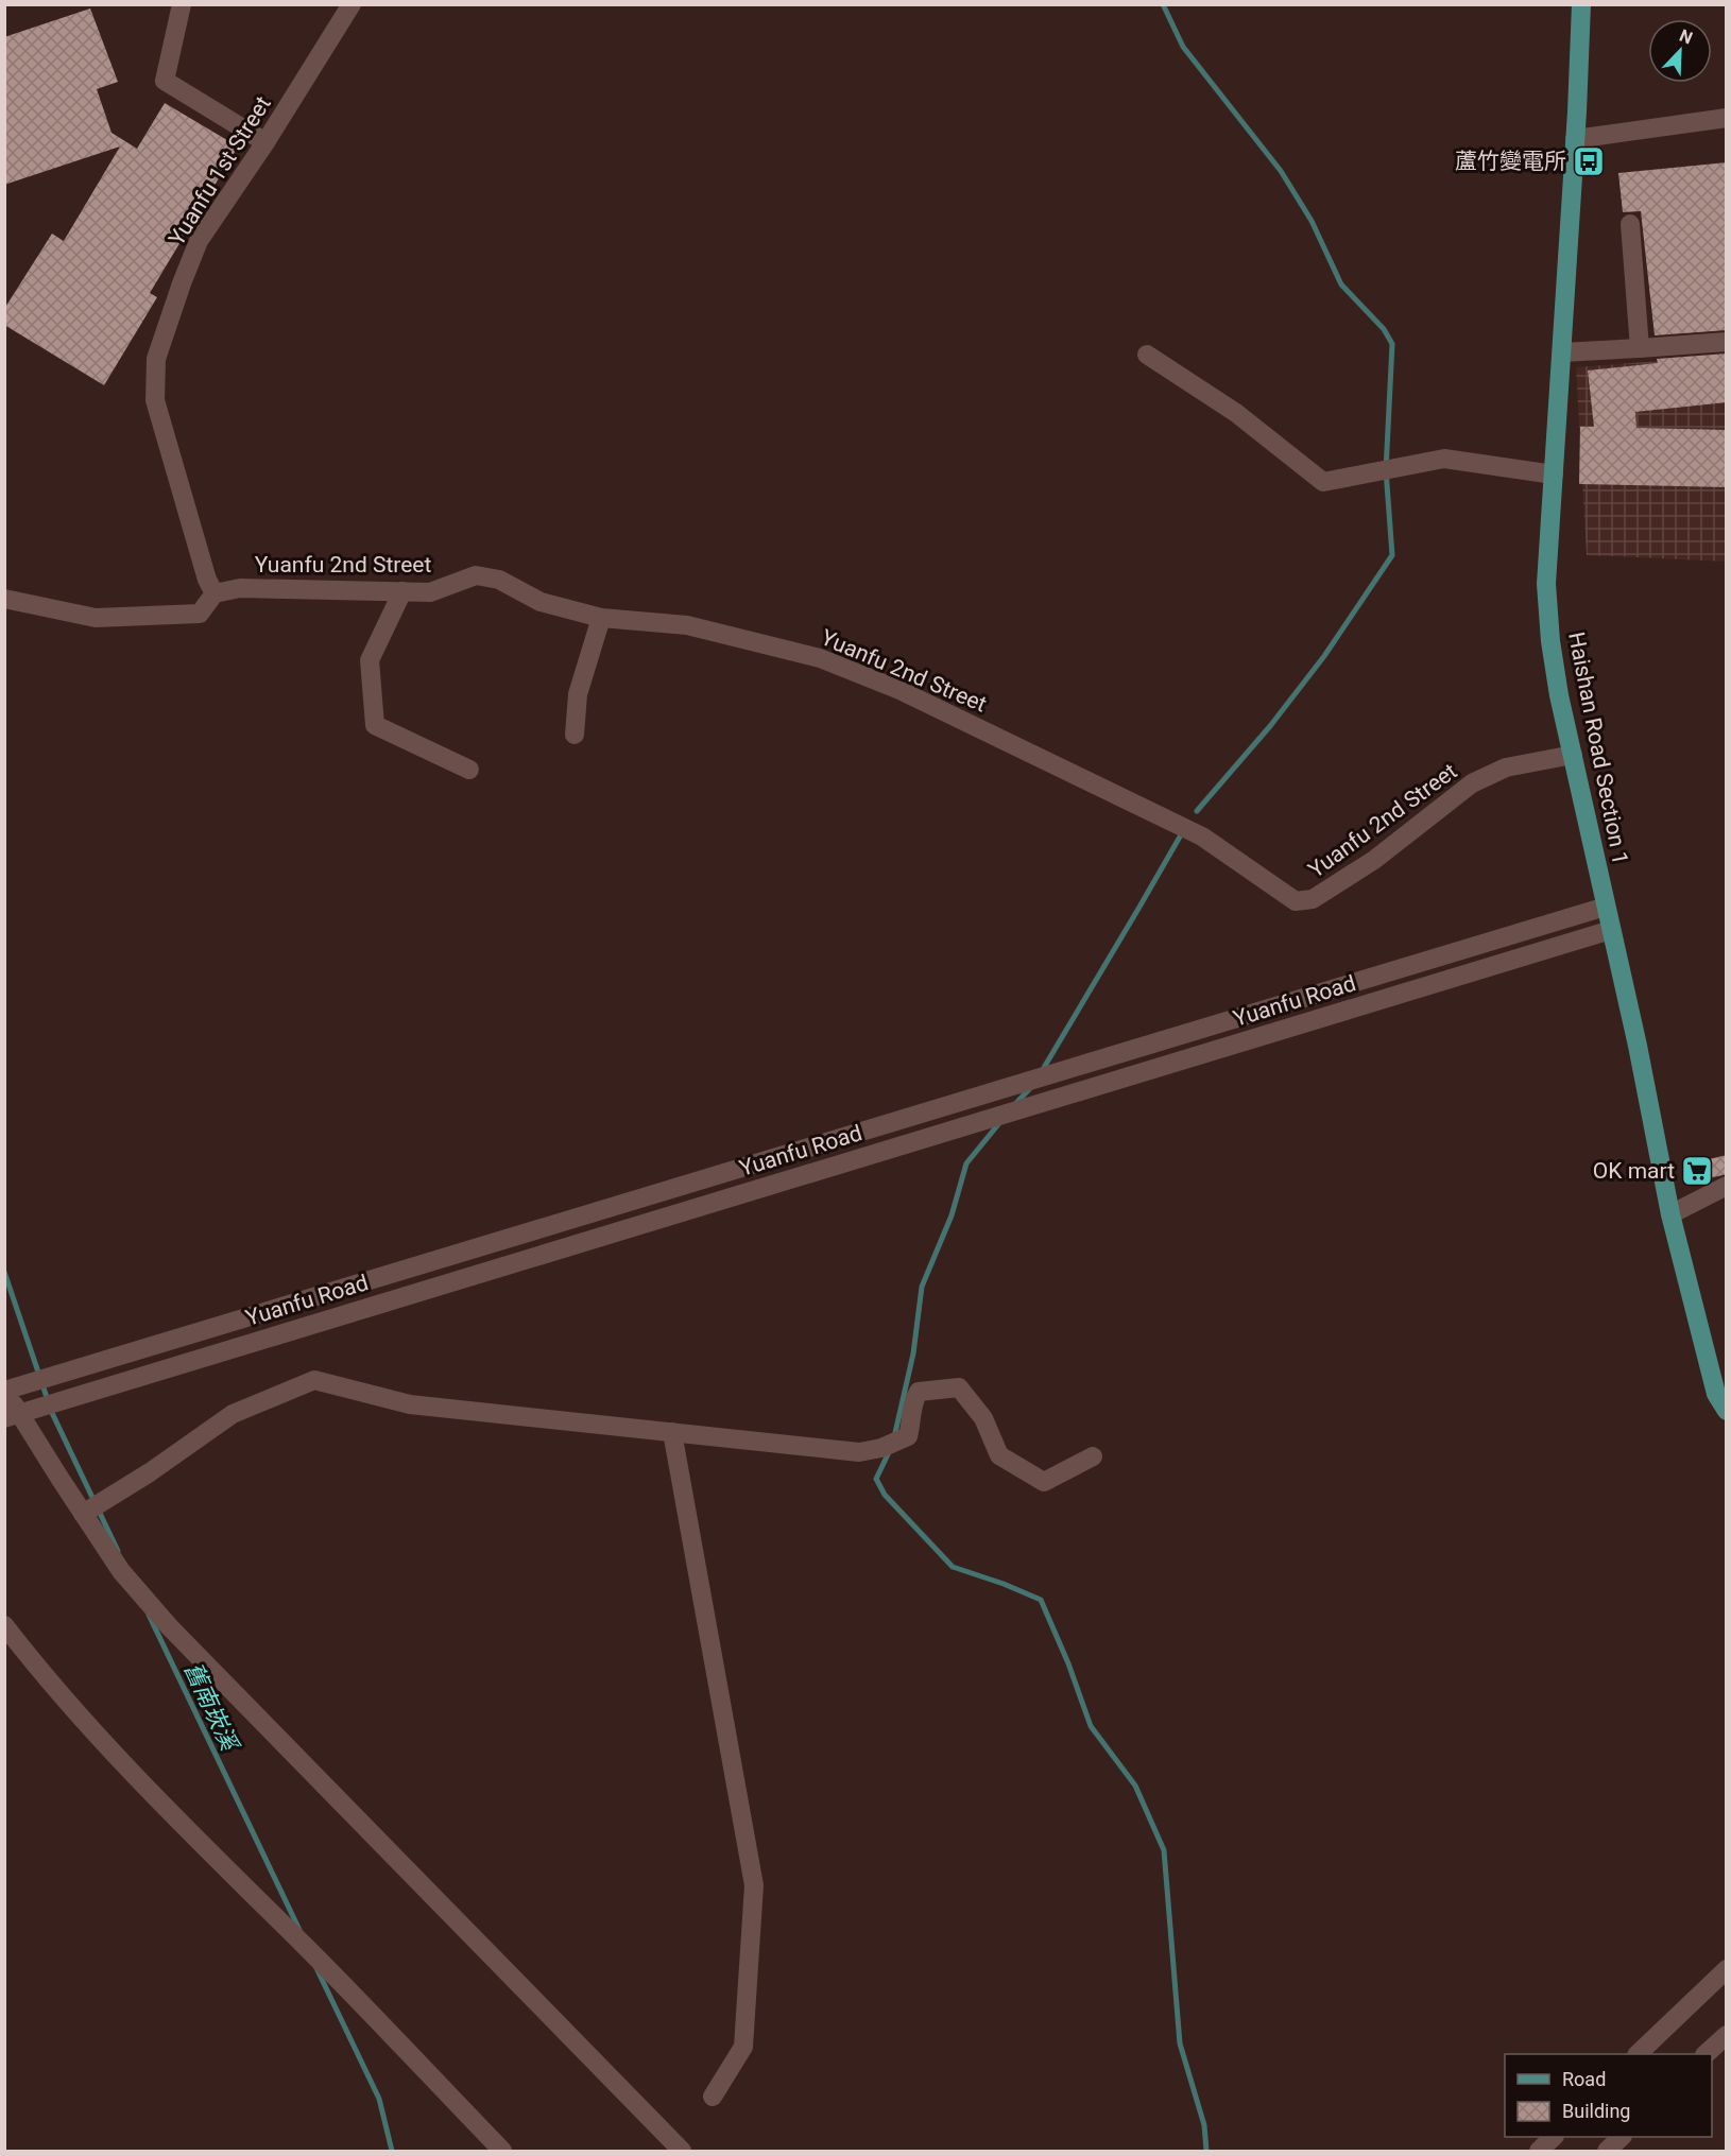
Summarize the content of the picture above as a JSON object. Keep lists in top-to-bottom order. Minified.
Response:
{"streets":{"main road":["Haishan Road Section 1"],"street":["Yuanfu 1st Street","Yuanfu 2nd Street","Yuanfu Road"]},"crossings":[["Yuanfu 1st Street","Yuanfu 2nd Street"],["Yuanfu 2nd Street","Haishan Road Section 1"],["Haishan Road Section 1","Yuanfu Road"]],"water":["舊南崁溪"],"places":{"bus stop":["蘆竹變電所"],"supermarket":["OK mart"]},"legend":["Road","Building"],"north":"top right"}
